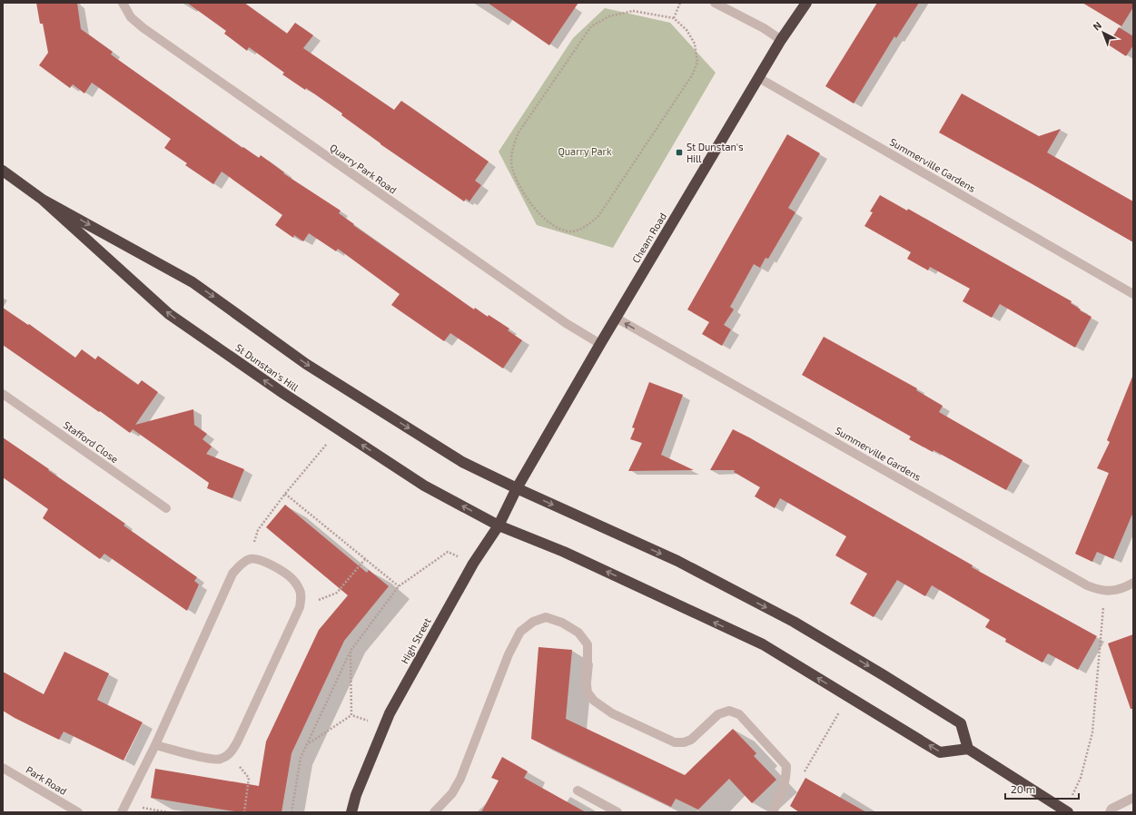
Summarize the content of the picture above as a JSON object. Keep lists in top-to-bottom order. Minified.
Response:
{"streets":{"highway":["Cheam Road","St Dunstan's Hill","High Street"],"street":["Summerville Gardens","Quarry Park Road","Stafford Close","Park Road"]},"crossings":[["Summerville Gardens","Cheam Road"],["Quarry Park Road","Cheam Road"],["Cheam Road","St Dunstan's Hill"],["Cheam Road","High Street"],["St Dunstan's Hill","High Street"]],"one_way":["Summerville Gardens"],"parks":["Quarry Park"],"places":{"transit":["St Dunstan's Hill"]},"scale_bar":"20 m","north":"top left"}
